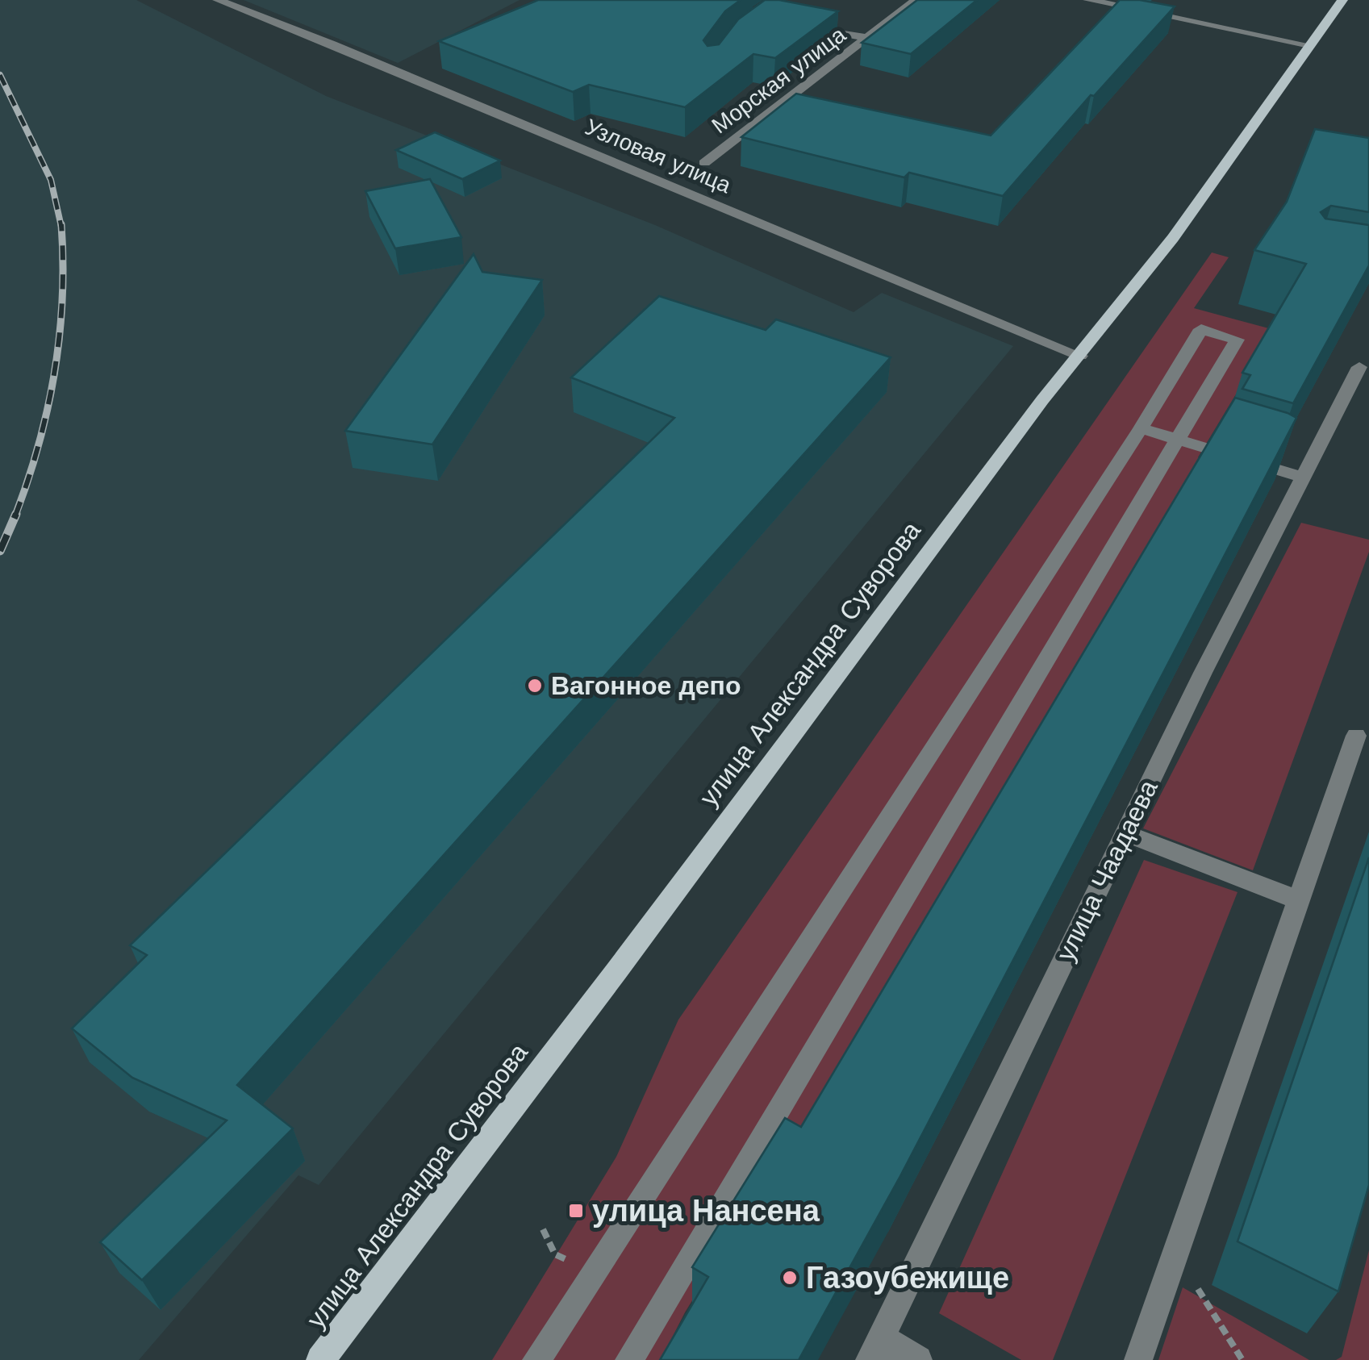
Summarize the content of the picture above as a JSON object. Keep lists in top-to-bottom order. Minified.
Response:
{"streets":{"main road":["улица Александра Суворова"],"street":["Морская улица","Узловая улица","улица Чаадаева"]},"crossings":[["Узловая улица","улица Александра Суворова"]],"places":{"other":["Вагонное депо","Газоубежище"],"transit":["улица Нансена"]}}
